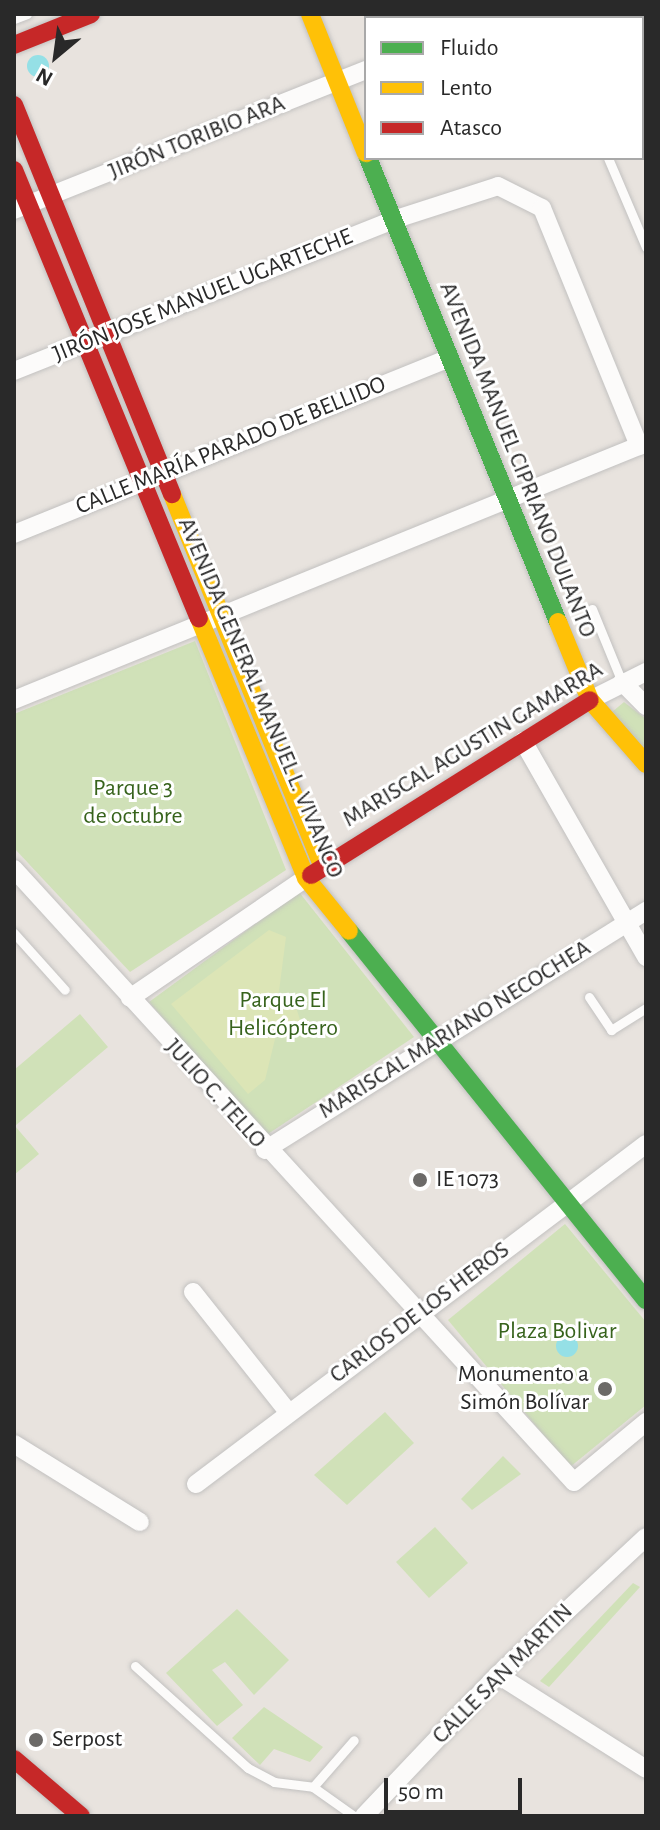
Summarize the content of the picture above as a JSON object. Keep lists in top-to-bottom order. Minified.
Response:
{"streets":{"street":["JIRÓN TORIBIO ARA","JIRÓN JOSE MANUEL UGARTECHE","CALLE MARÍA PARADO DE BELLIDO","AVENIDA MANUEL CIPRIANO DULANTO","AVENIDA GENERAL MANUEL L. VIVANCO","MARISCAL AGUSTIN GAMARRA","MARISCAL MARIANO NECOCHEA","JULIO C. TELLO","CARLOS DE LOS HEROS","CALLE SAN MARTIN"]},"crossings":[["JIRÓN TORIBIO ARA","AVENIDA MANUEL CIPRIANO DULANTO"],["JIRÓN TORIBIO ARA","AVENIDA GENERAL MANUEL L. VIVANCO"],["JIRÓN JOSE MANUEL UGARTECHE","AVENIDA MANUEL CIPRIANO DULANTO"],["JIRÓN JOSE MANUEL UGARTECHE","AVENIDA GENERAL MANUEL L. VIVANCO"],["CALLE MARÍA PARADO DE BELLIDO","AVENIDA MANUEL CIPRIANO DULANTO"],["CALLE MARÍA PARADO DE BELLIDO","AVENIDA GENERAL MANUEL L. VIVANCO"],["AVENIDA MANUEL CIPRIANO DULANTO","MARISCAL AGUSTIN GAMARRA"],["AVENIDA GENERAL MANUEL L. VIVANCO","MARISCAL AGUSTIN GAMARRA"],["AVENIDA GENERAL MANUEL L. VIVANCO","MARISCAL MARIANO NECOCHEA"],["AVENIDA GENERAL MANUEL L. VIVANCO","CARLOS DE LOS HEROS"],["MARISCAL AGUSTIN GAMARRA","JULIO C. TELLO"],["MARISCAL MARIANO NECOCHEA","JULIO C. TELLO"],["JULIO C. TELLO","CARLOS DE LOS HEROS"]],"parks":["Parque 3 de octubre","Parque El Helicóptero","Plaza Bolivar"],"places":["IE 1073","Monumento a Simón Bolívar","Serpost"],"legend":["Fluido","Lento","Atasco"],"scale_bar":"50 m","north":"bottom left"}
